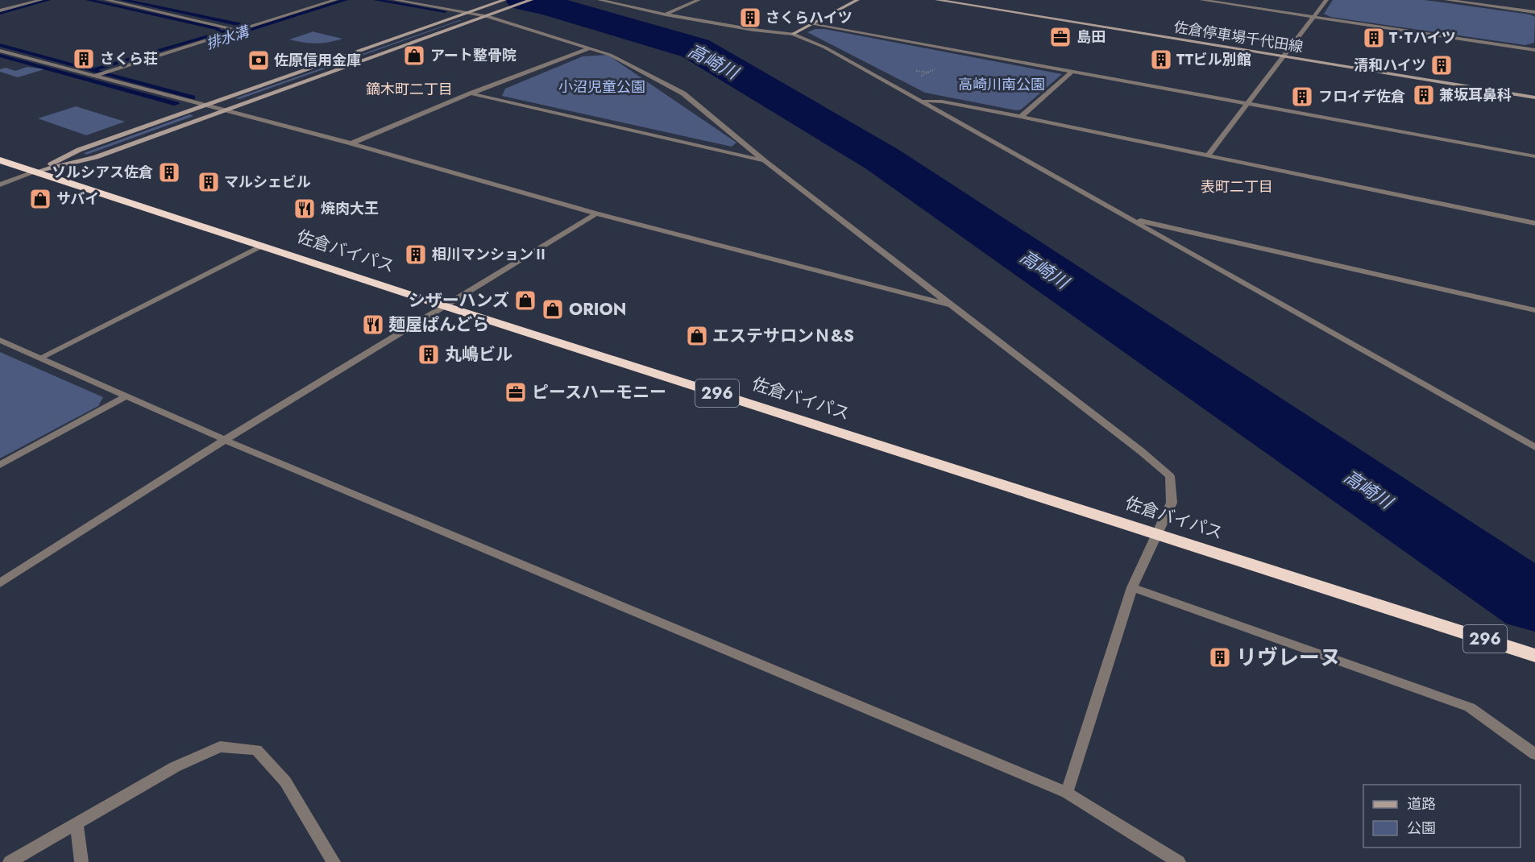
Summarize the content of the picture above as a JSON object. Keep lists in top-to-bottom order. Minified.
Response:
{"streets":{"highway":["佐倉バイパス","296"],"street":["佐倉停車場千代田線"]},"districts":["鏑木町二丁目","表町二丁目"],"water":["排水溝","高崎川"],"parks":["高崎川南公園","小沼児童公園"],"places":{"building":["さくらハイツ","T･Tハイツ","さくら荘","TTビル別館","清和ハイツ","兼坂耳鼻科","フロイデ佐倉","ソルシアス佐倉","マルシェビル","相川マンションⅡ","丸嶋ビル","リヴレーヌ"],"office":["島田","ピースハーモニー"],"shop":["アート整骨院","サバイ","シザーハンズ","ORION","エステサロンＮ&S"],"bank":["佐原信用金庫"],"restaurant":["焼肉大王","麺屋ぱんどら"]},"legend":["道路","公園"]}
